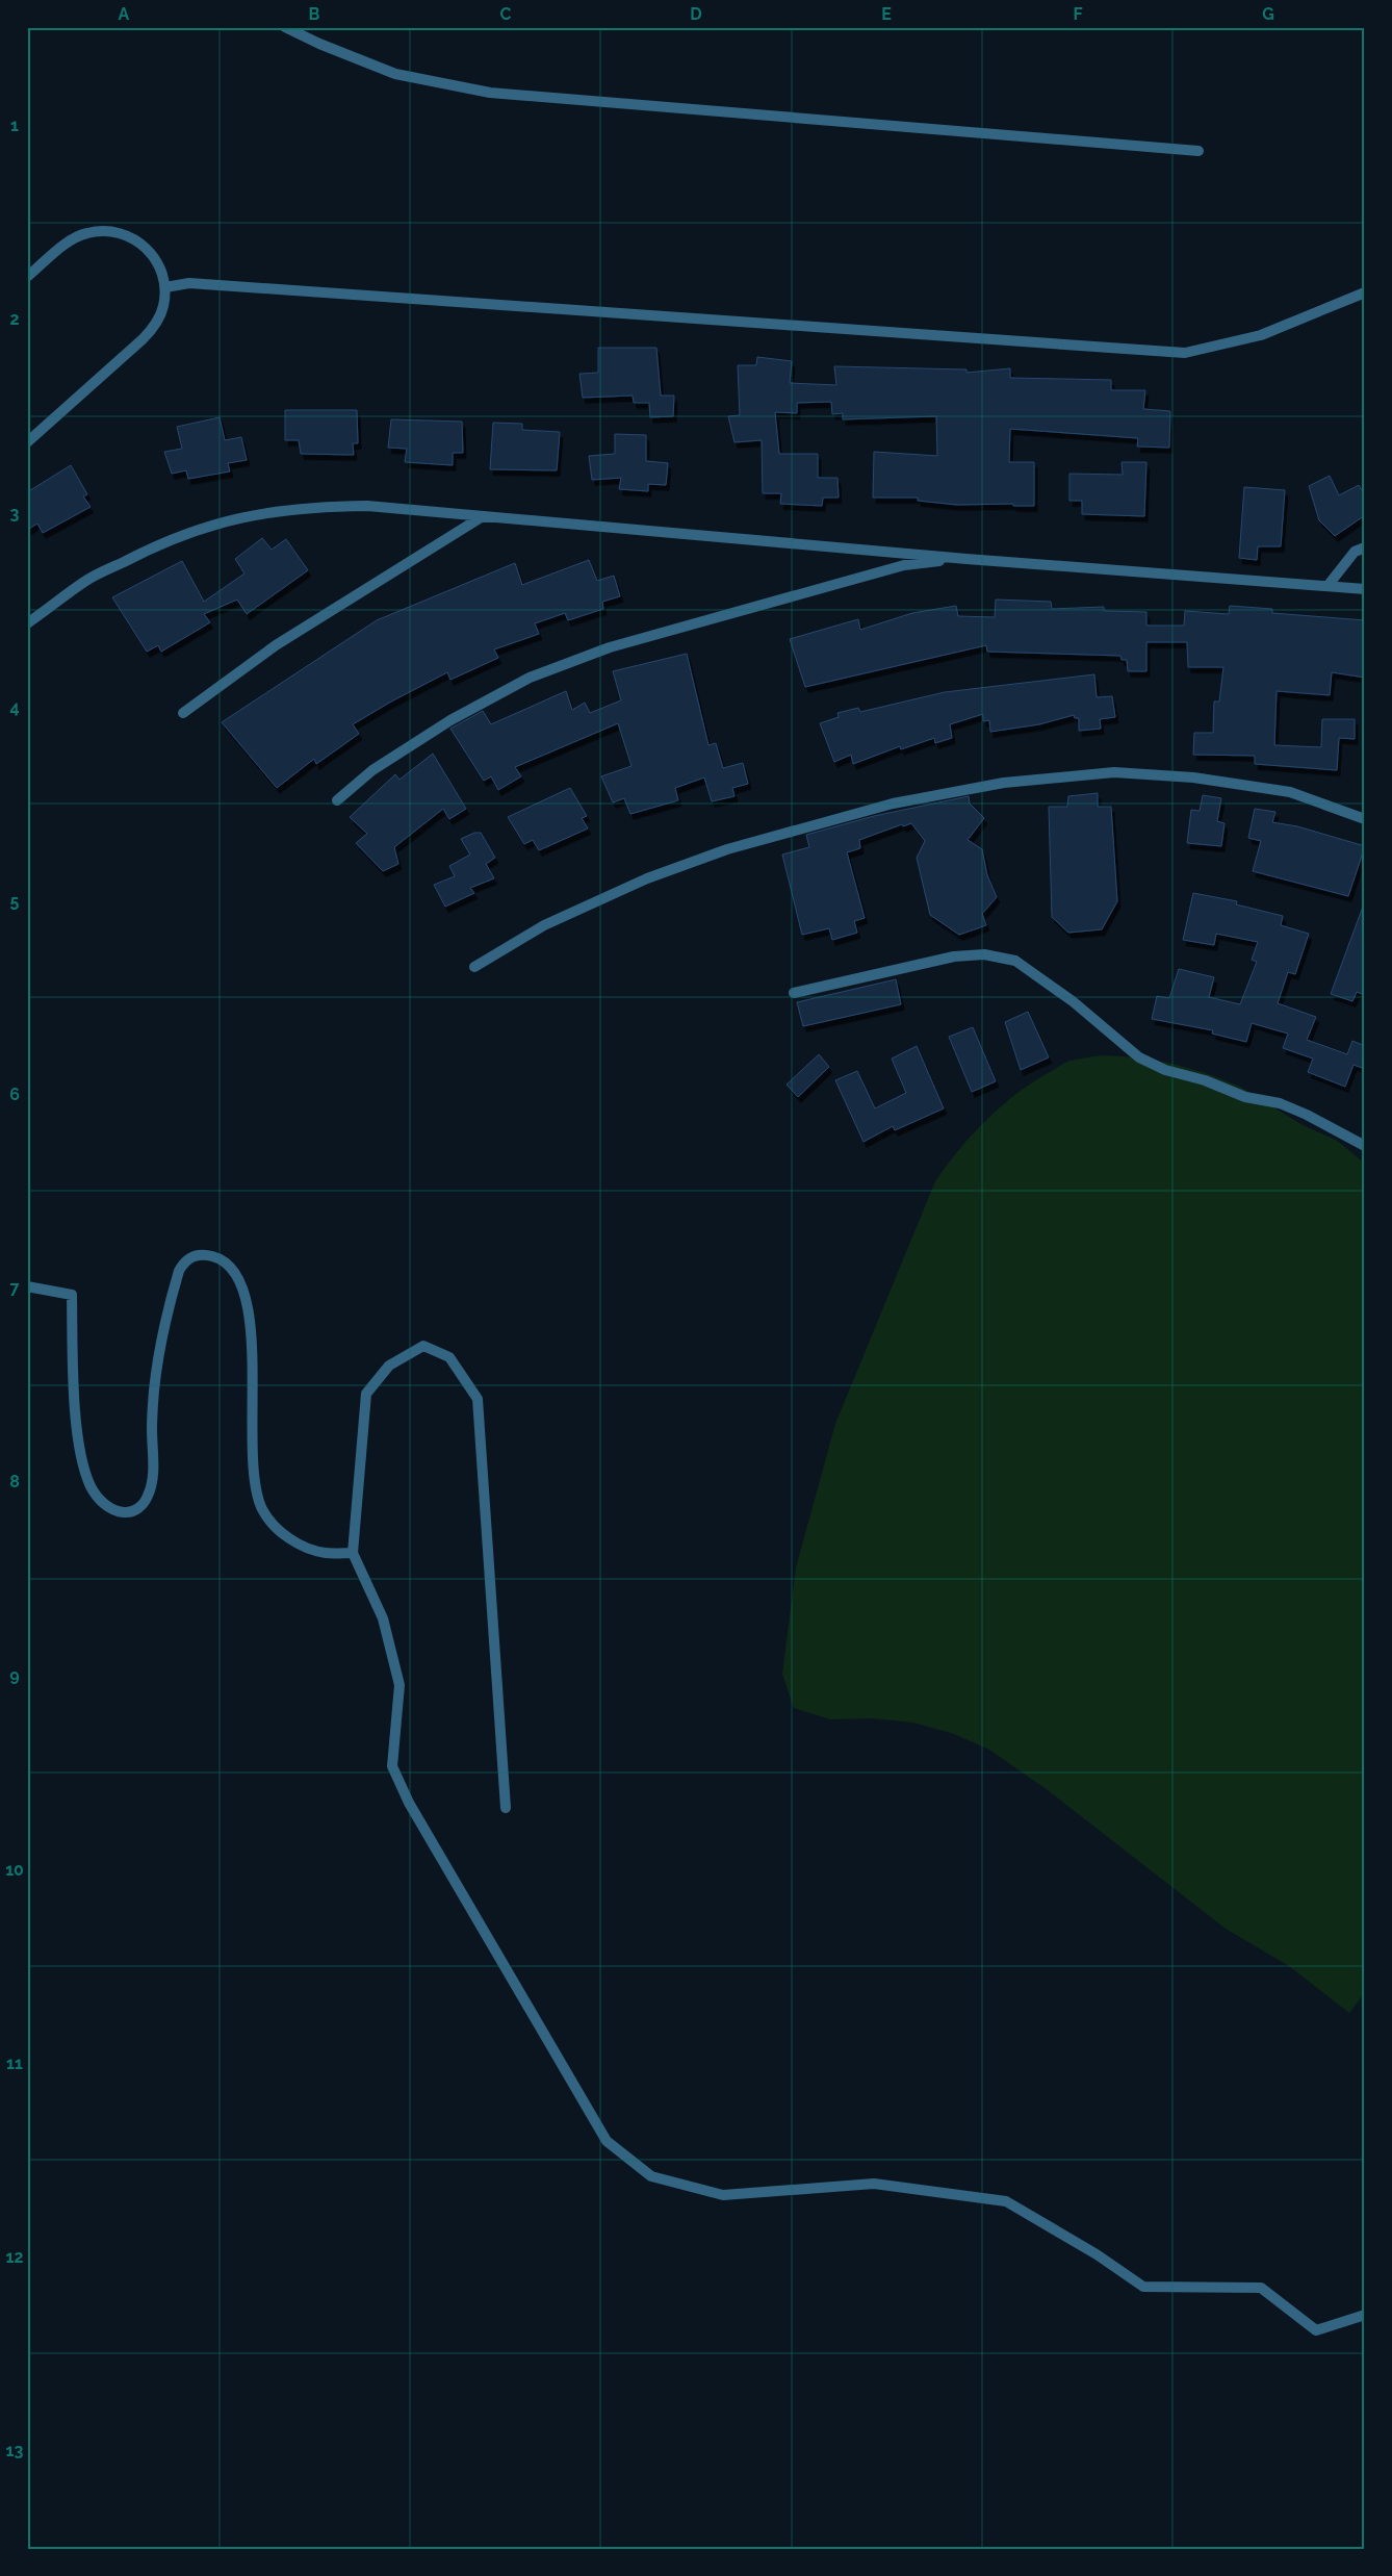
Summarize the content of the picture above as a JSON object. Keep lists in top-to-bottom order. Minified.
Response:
{"grid":{"columns":["A","B","C","D","E","F","G"],"rows":["1","2","3","4","5","6","7","8","9","10","11","12","13"]}}
